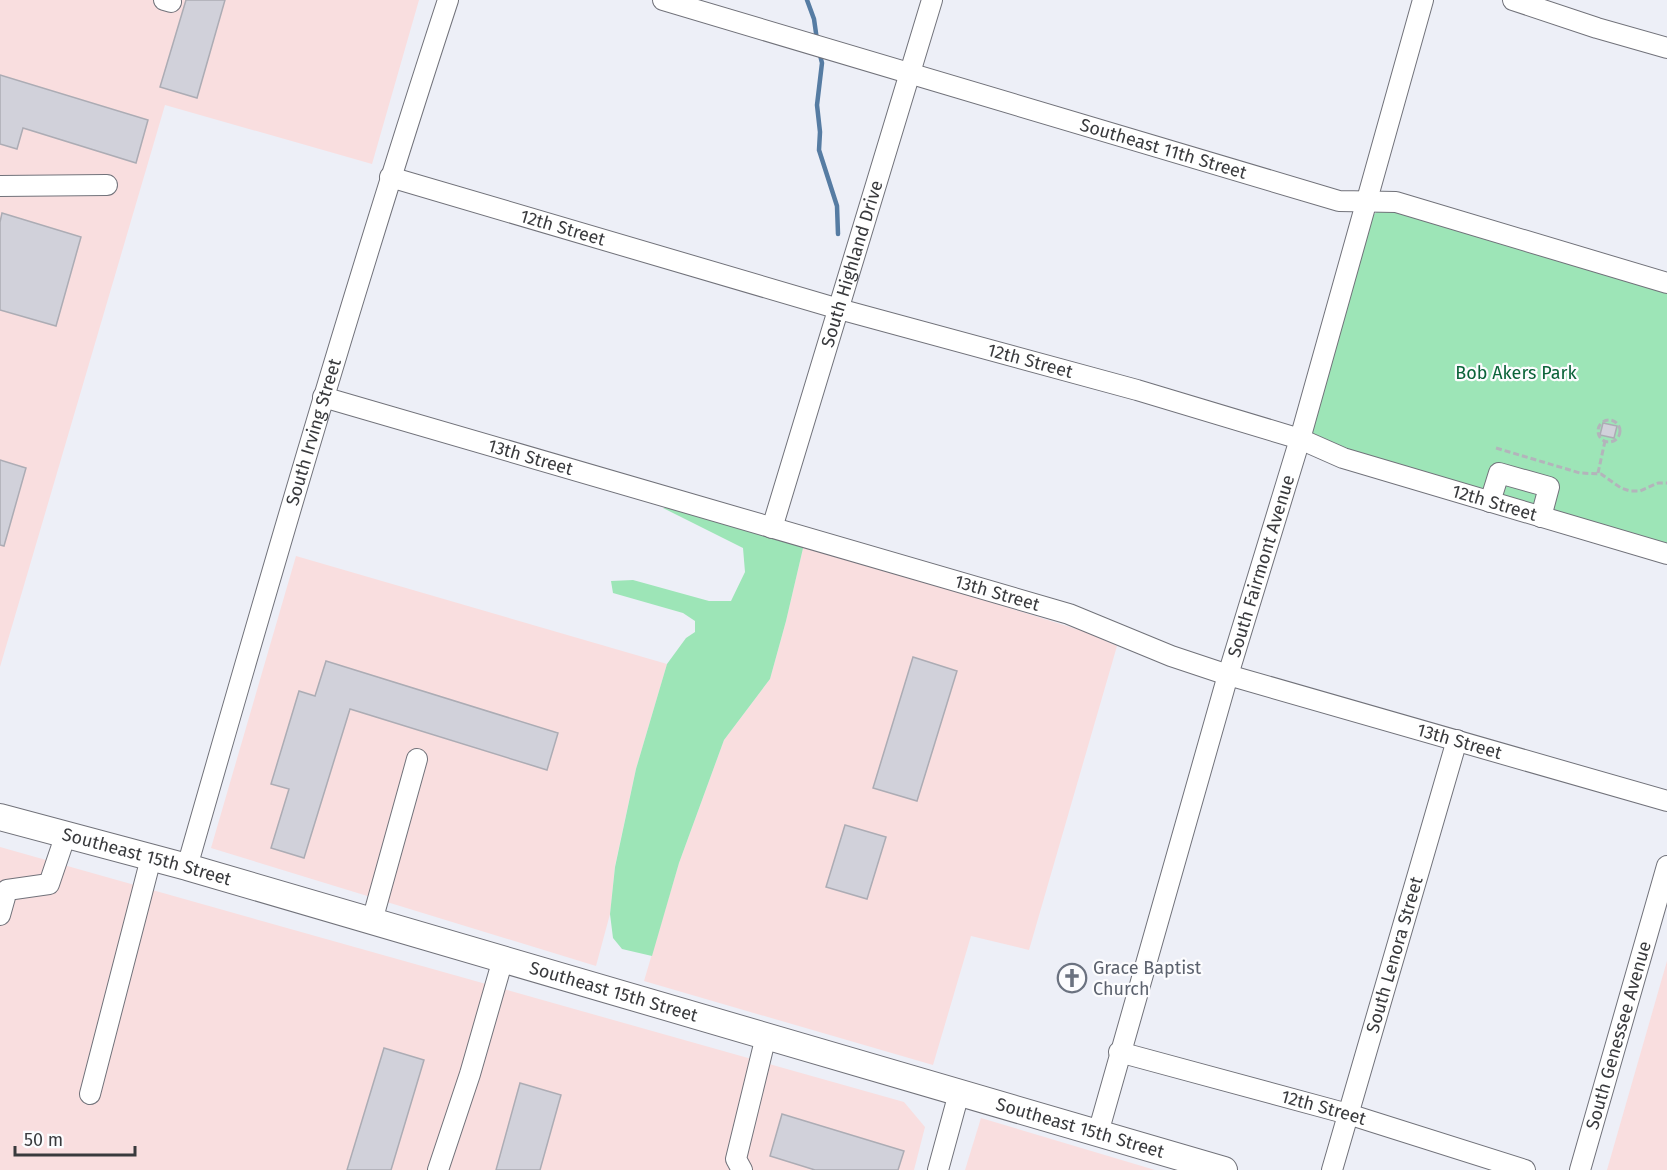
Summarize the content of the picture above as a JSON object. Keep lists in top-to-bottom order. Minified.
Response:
{"streets":{"main road":["Southeast 15th Street"],"street":["Southeast 11th Street","12th Street","South Highland Drive","South Irving Street","13th Street","South Fairmont Avenue","South Lenora Street","South Genessee Avenue"]},"crossings":[["Southeast 11th Street","South Highland Drive"],["Southeast 11th Street","South Fairmont Avenue"],["12th Street","South Highland Drive"],["12th Street","South Irving Street"],["12th Street","South Fairmont Avenue"],["12th Street","South Lenora Street"],["South Highland Drive","13th Street"],["South Irving Street","13th Street"],["South Irving Street","Southeast 15th Street"],["13th Street","South Fairmont Avenue"],["13th Street","South Lenora Street"],["South Fairmont Avenue","Southeast 15th Street"]],"parks":["Bob Akers Park"],"places":{"church":["Grace Baptist Church"]},"scale_bar":"50 m"}
